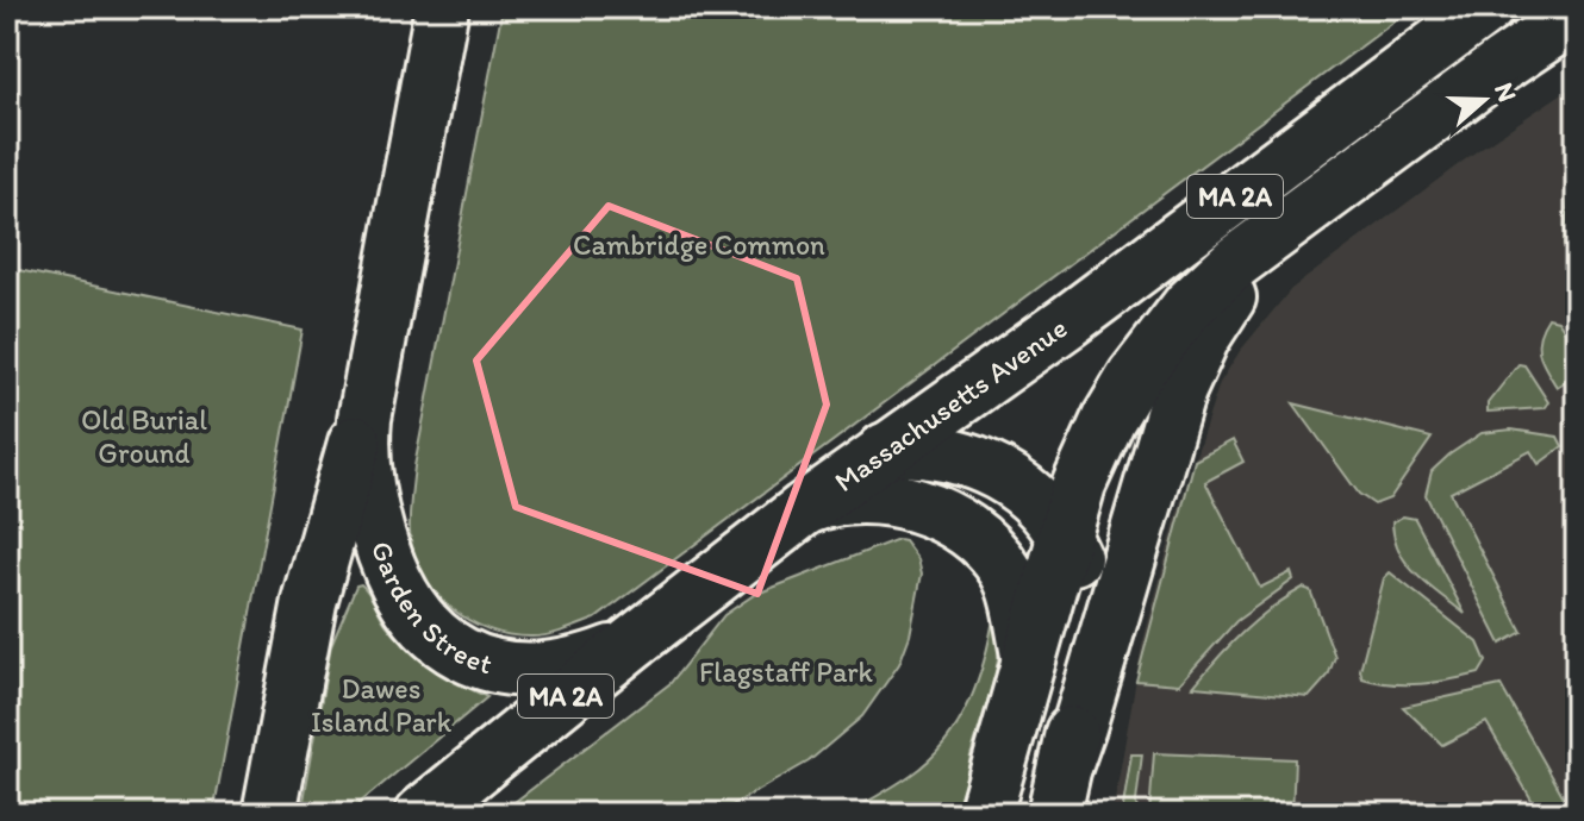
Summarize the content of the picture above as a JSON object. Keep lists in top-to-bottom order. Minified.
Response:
{"streets":{"main road":["MA 2A","Massachusetts Avenue","Garden Street"]},"crossings":[["Massachusetts Avenue","Garden Street"]],"parks":["Cambridge Common","Old Burial Ground","Flagstaff Park","Dawes Island Park"],"north":"right"}
